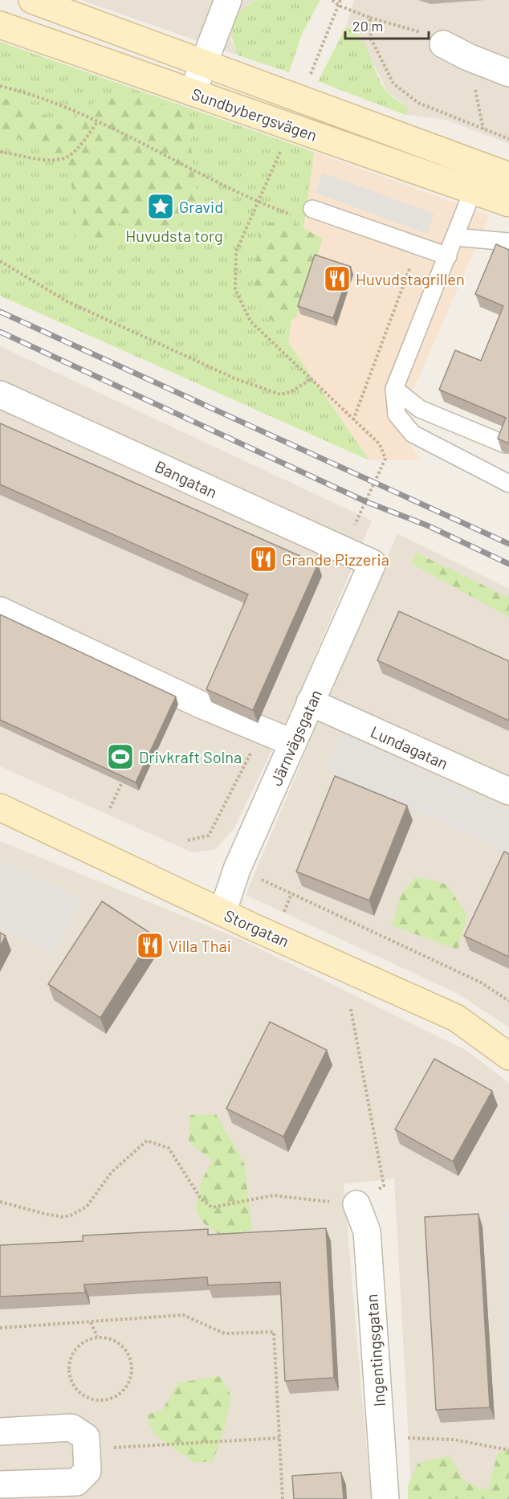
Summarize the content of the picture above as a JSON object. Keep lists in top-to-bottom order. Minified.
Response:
{"streets":{"main road":["Sundbybergsvägen","Storgatan"],"street":["Bangatan","Järnvägsgatan","Lundagatan","Ingentingsgatan"]},"crossings":[["Bangatan","Järnvägsgatan"],["Järnvägsgatan","Lundagatan"],["Järnvägsgatan","Storgatan"]],"parks":["Huvudsta torg"],"places":{"place":["Gravid"],"restaurant":["Huvudstagrillen","Grande Pizzeria","Villa Thai"],"sports":["Drivkraft Solna"]},"scale_bar":"20 m"}
